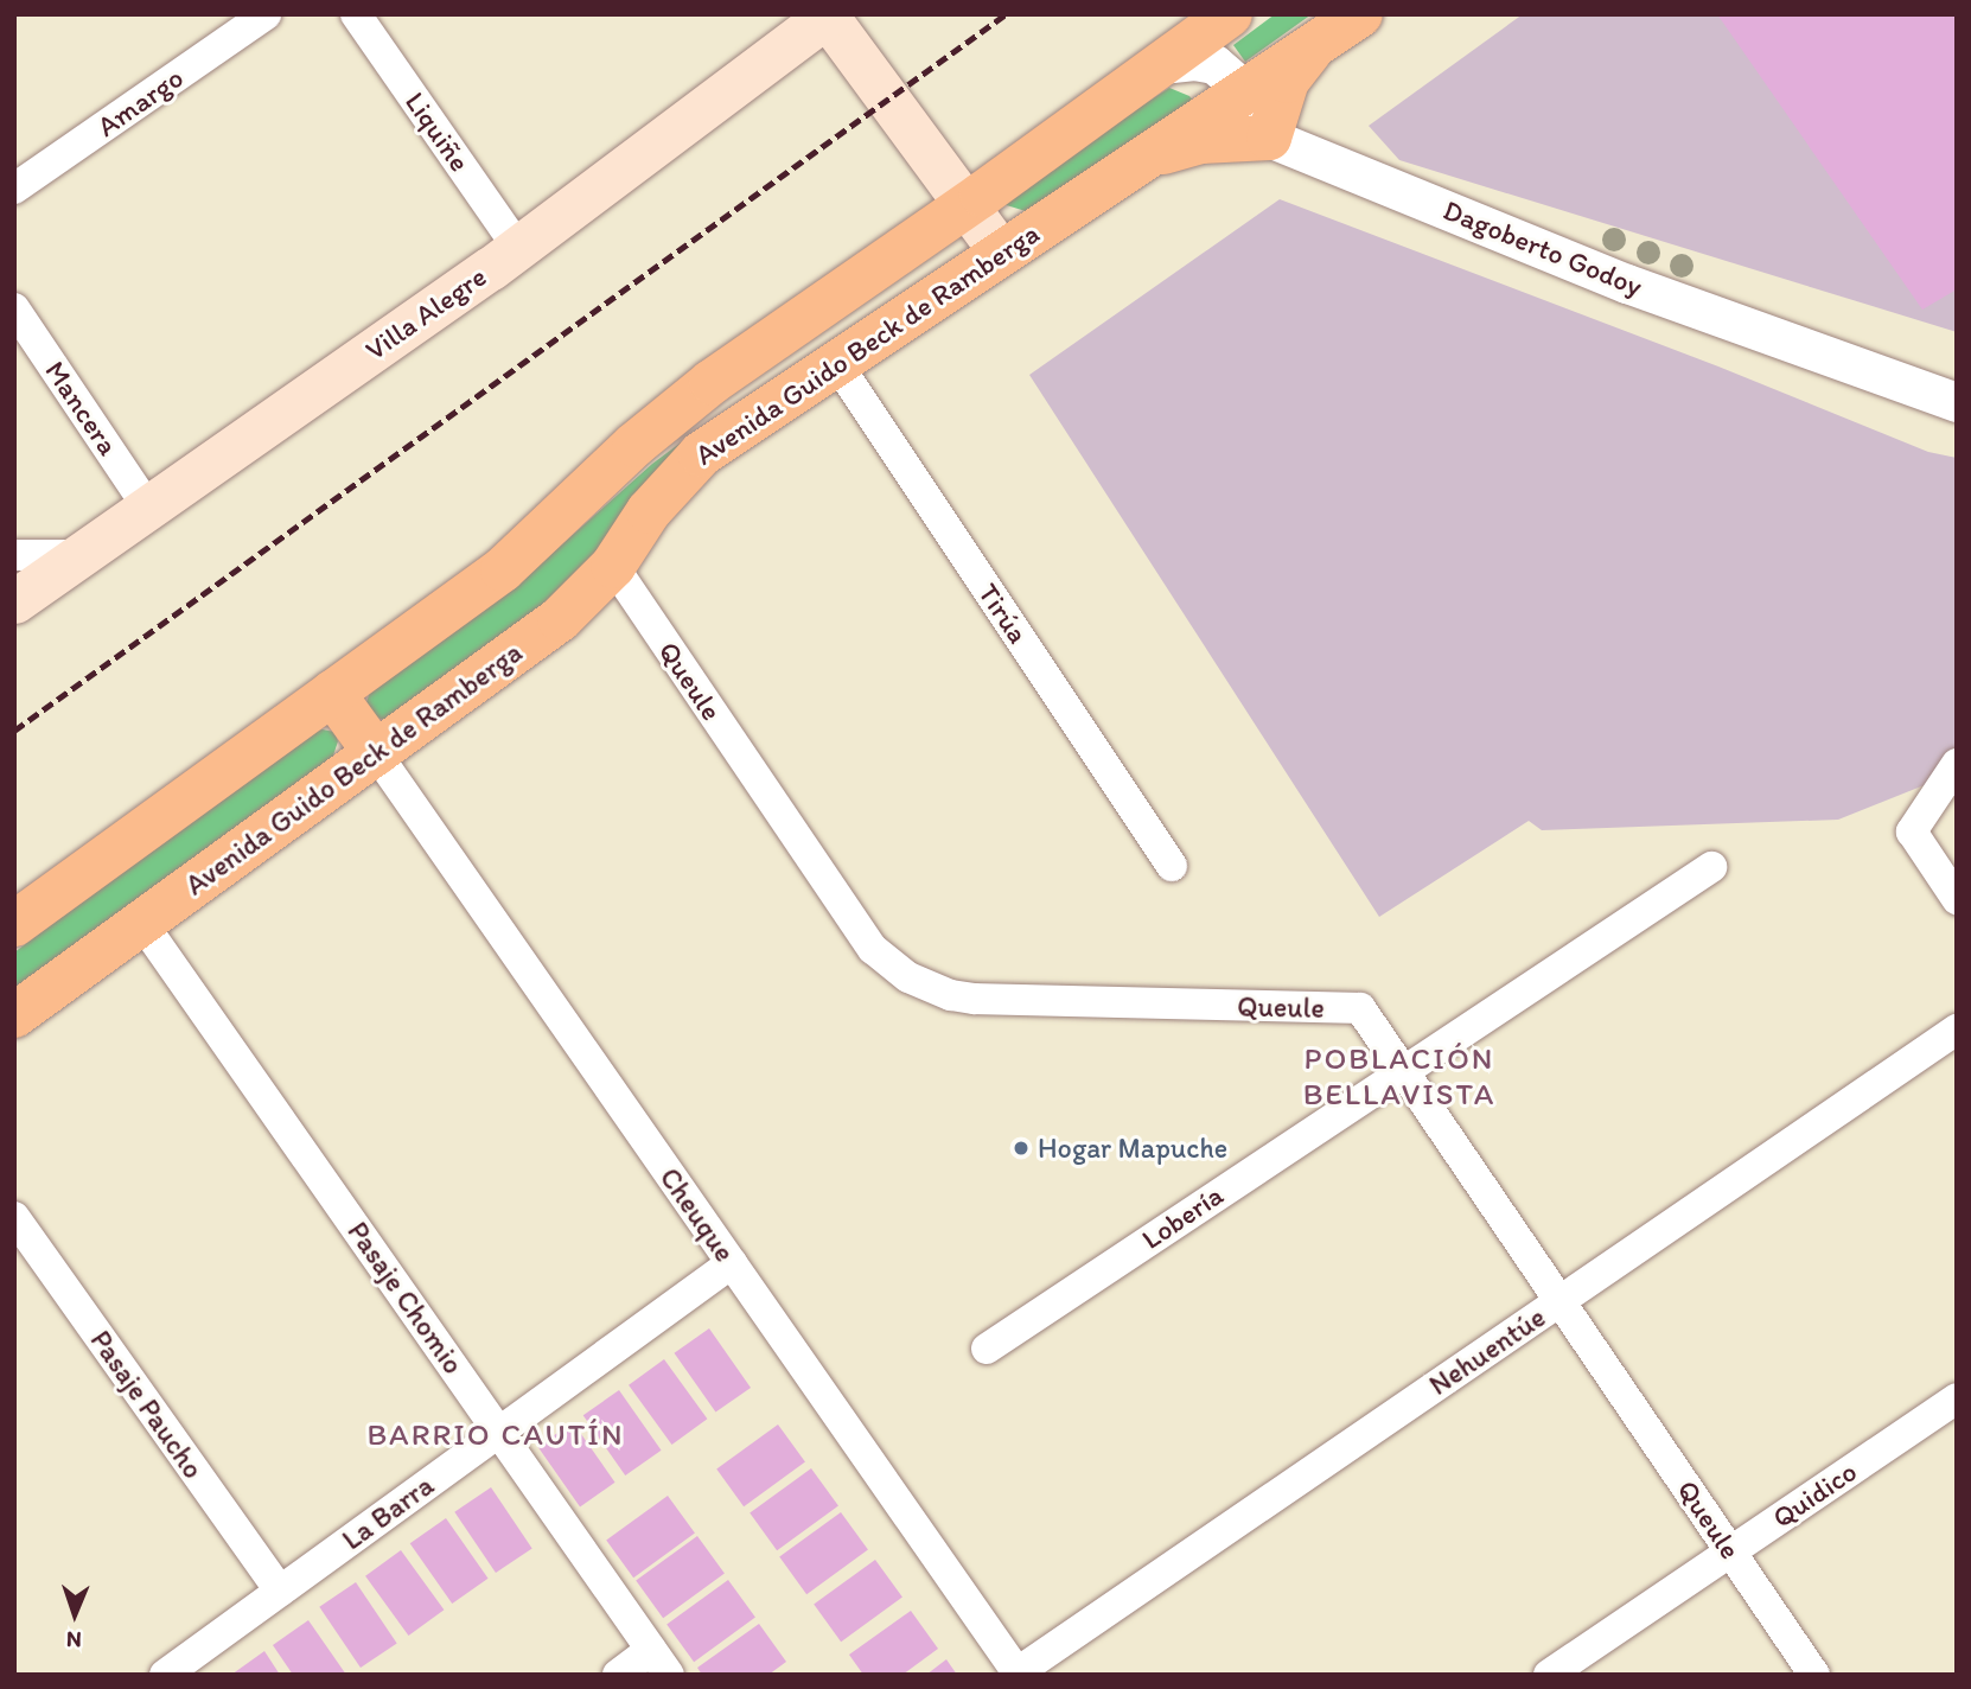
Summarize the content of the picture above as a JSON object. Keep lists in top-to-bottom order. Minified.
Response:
{"streets":{"main road":["Villa Alegre","Avenida Guido Beck de Ramberga"],"street":["Amargo","Liquiñe","Dagoberto Godoy","Mancera","Tirúa","Queule","Cheuque","Lobería","Pasaje Chomio","Nehuentúe","Pasaje Paucho","Quidico","La Barra"]},"crossings":[["Liquiñe","Villa Alegre"],["Villa Alegre","Mancera"],["Avenida Guido Beck de Ramberga","Tirúa"],["Avenida Guido Beck de Ramberga","Queule"],["Avenida Guido Beck de Ramberga","Cheuque"],["Avenida Guido Beck de Ramberga","Pasaje Chomio"],["Queule","Lobería"],["Queule","Nehuentúe"],["Queule","Quidico"],["Cheuque","Nehuentúe"],["Cheuque","La Barra"],["Pasaje Chomio","La Barra"],["Pasaje Paucho","La Barra"]],"districts":["POBLACIÓN BELLAVISTA","BARRIO CAUTÍN"],"places":["Hogar Mapuche"],"north":"bottom"}
